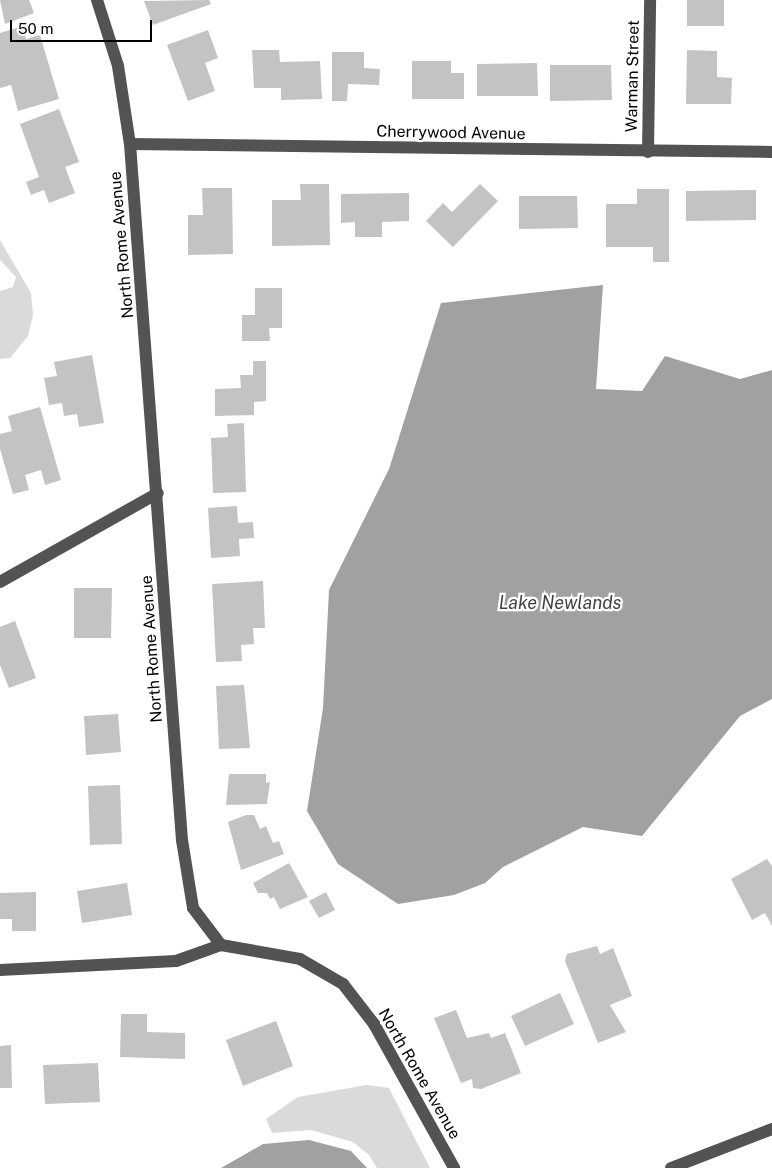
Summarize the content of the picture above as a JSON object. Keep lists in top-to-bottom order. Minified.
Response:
{"streets":{"street":["Warman Street","Cherrywood Avenue","North Rome Avenue"]},"crossings":[["Warman Street","Cherrywood Avenue"],["Cherrywood Avenue","North Rome Avenue"]],"water":["Lake Newlands"],"scale_bar":"50 m"}
